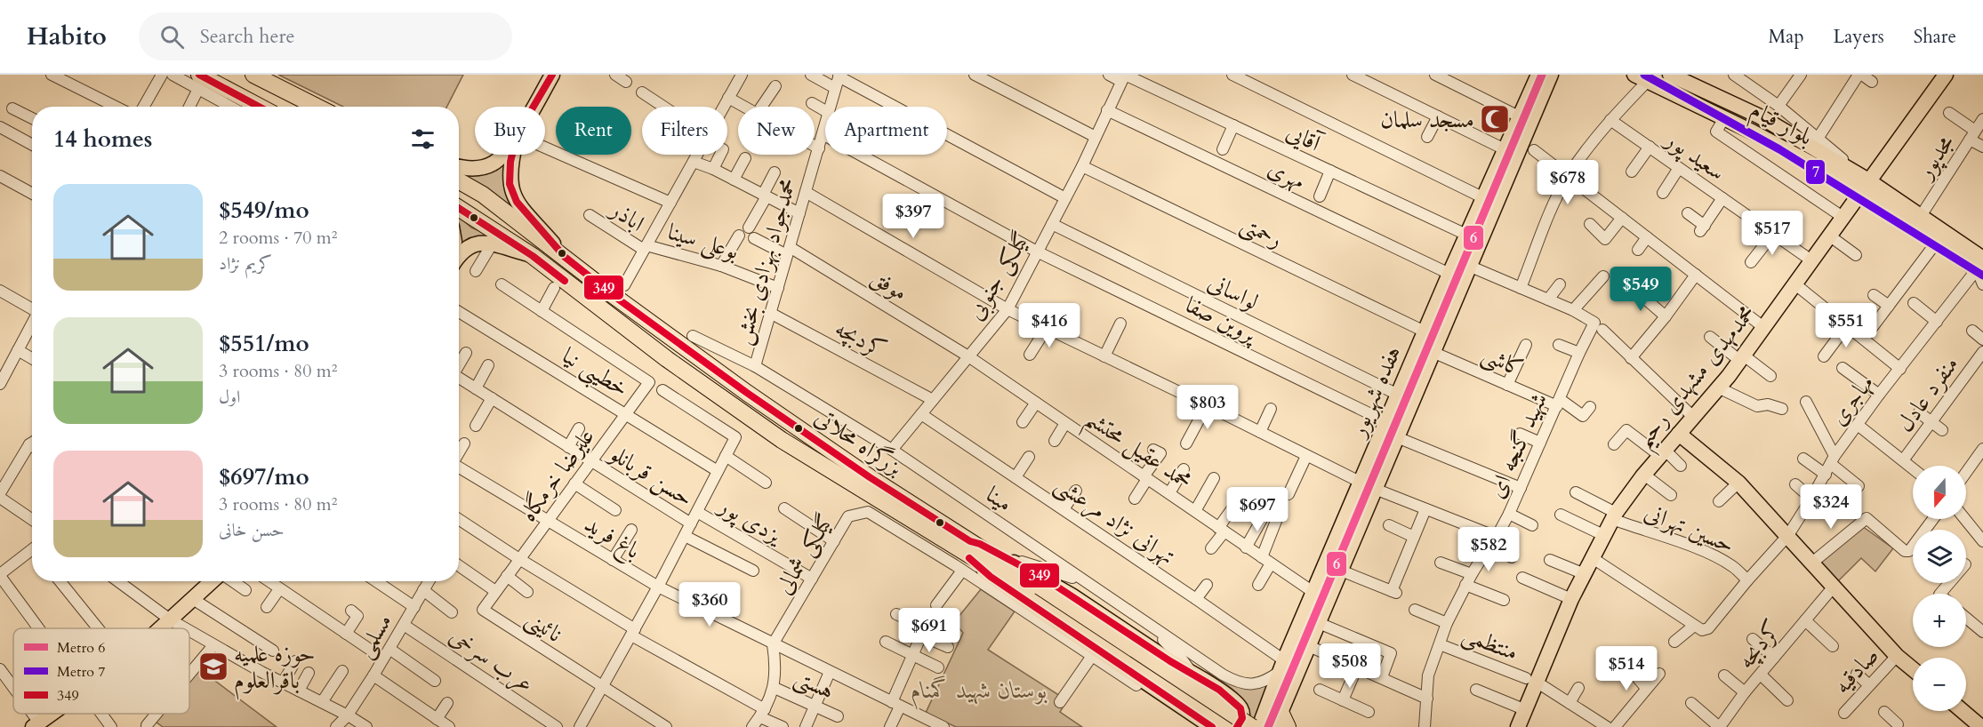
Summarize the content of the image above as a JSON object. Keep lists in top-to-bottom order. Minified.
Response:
{"streets":{"highway":["بزرگراه محلاتی"],"main road":["بلوار قیام","محمدمهدی مشهدی رحیم","هفده شهریور"],"street":["آقایی","سعید پور","مجدپور","مهری","اباذر","رحمتی","بوعلی سینا","محمدجواد بهزادی بخش","گیلکی جنوبی","موفق","لواسانی","پروین صفا","کردبچه","کاشی","خطیبی نیا","منفرد عادل","مهاجری","شهید گنجه ای","محمد عقیل محتشم","علیرضا خرمگاه","حسن قربانلو","مینا","یزدی پور","تهرانی نژاد مرعشی","حسین تهرانی","باغ فرید","گيلکی شمالی","نائینی","مسلمی","منتظمی","عرب سرخی","صادقیه","هستی"]},"crossings":[["بلوار قیام","مجدپور"],["بلوار قیام","محمدمهدی مشهدی رحیم"],["بلوار قیام","مهاجری"],["آقایی","گیلکی جنوبی"],["آقایی","هفده شهریور"],["سعید پور","محمدمهدی مشهدی رحیم"],["مهری","گیلکی جنوبی"],["مهری","هفده شهریور"],["اباذر","بوعلی سینا"],["رحمتی","گیلکی جنوبی"],["رحمتی","هفده شهریور"],["بوعلی سینا","محمدجواد بهزادی بخش"],["محمدجواد بهزادی بخش","موفق"],["محمدجواد بهزادی بخش","پروین صفا"],["محمدجواد بهزادی بخش","کردبچه"],["محمدجواد بهزادی بخش","مینا"],["گیلکی جنوبی","موفق"],["گیلکی جنوبی","لواسانی"],["گیلکی جنوبی","پروین صفا"],["گیلکی جنوبی","کردبچه"],["گیلکی جنوبی","محمد عقیل محتشم"],["گیلکی جنوبی","مینا"],["گیلکی جنوبی","تهرانی نژاد مرعشی"],["موفق","محمد عقیل محتشم"],["لواسانی","هفده شهریور"],["پروین صفا","هفده شهریور"],["کاشی","هفده شهریور"],["کاشی","شهید گنجه ای"],["خطیبی نیا","علیرضا خرمگاه"],["محمدمهدی مشهدی رحیم","حسین تهرانی"],["محمدمهدی مشهدی رحیم","منتظمی"],["هفده شهریور","محمد عقیل محتشم"],["هفده شهریور","مینا"],["هفده شهریور","تهرانی نژاد مرعشی"],["مهاجری","حسین تهرانی"],["شهید گنجه ای","منتظمی"],["علیرضا خرمگاه","حسن قربانلو"],["علیرضا خرمگاه","باغ فرید"],["علیرضا خرمگاه","نائینی"],["مینا","تهرانی نژاد مرعشی"],["یزدی پور","گيلکی شمالی"],["باغ فرید","گيلکی شمالی"],["مسلمی","عرب سرخی"]],"parks":["بوستان شهید گمنام"],"places":{"mosque":["مسجد سلمان"],"school or university":["حوزه علمیه باقرالعلوم"]},"lines":["metro line 6","metro line 7","transit line 349"],"legend":["Metro 6","Metro 7","349"],"north":"bottom","page":{"header":"Habito","search":"Search here","nav":["Map","Layers","Share"],"chip":["Buy","Rent","Filters","New","Apartment"],"heading":"14 homes","price":["$678","$397","$517","$549","$416","$551","$803","$324","$697","$582","$360","$691","$508","$514"],"list":[{"name":"$549/mo","note":"2 rooms · 70 m² · کریم نژاد"},{"name":"$551/mo","note":"3 rooms · 80 m² · اول"},{"name":"$697/mo","note":"3 rooms · 80 m² · حسن خانی"}],"map_buttons":["+","−"]}}
